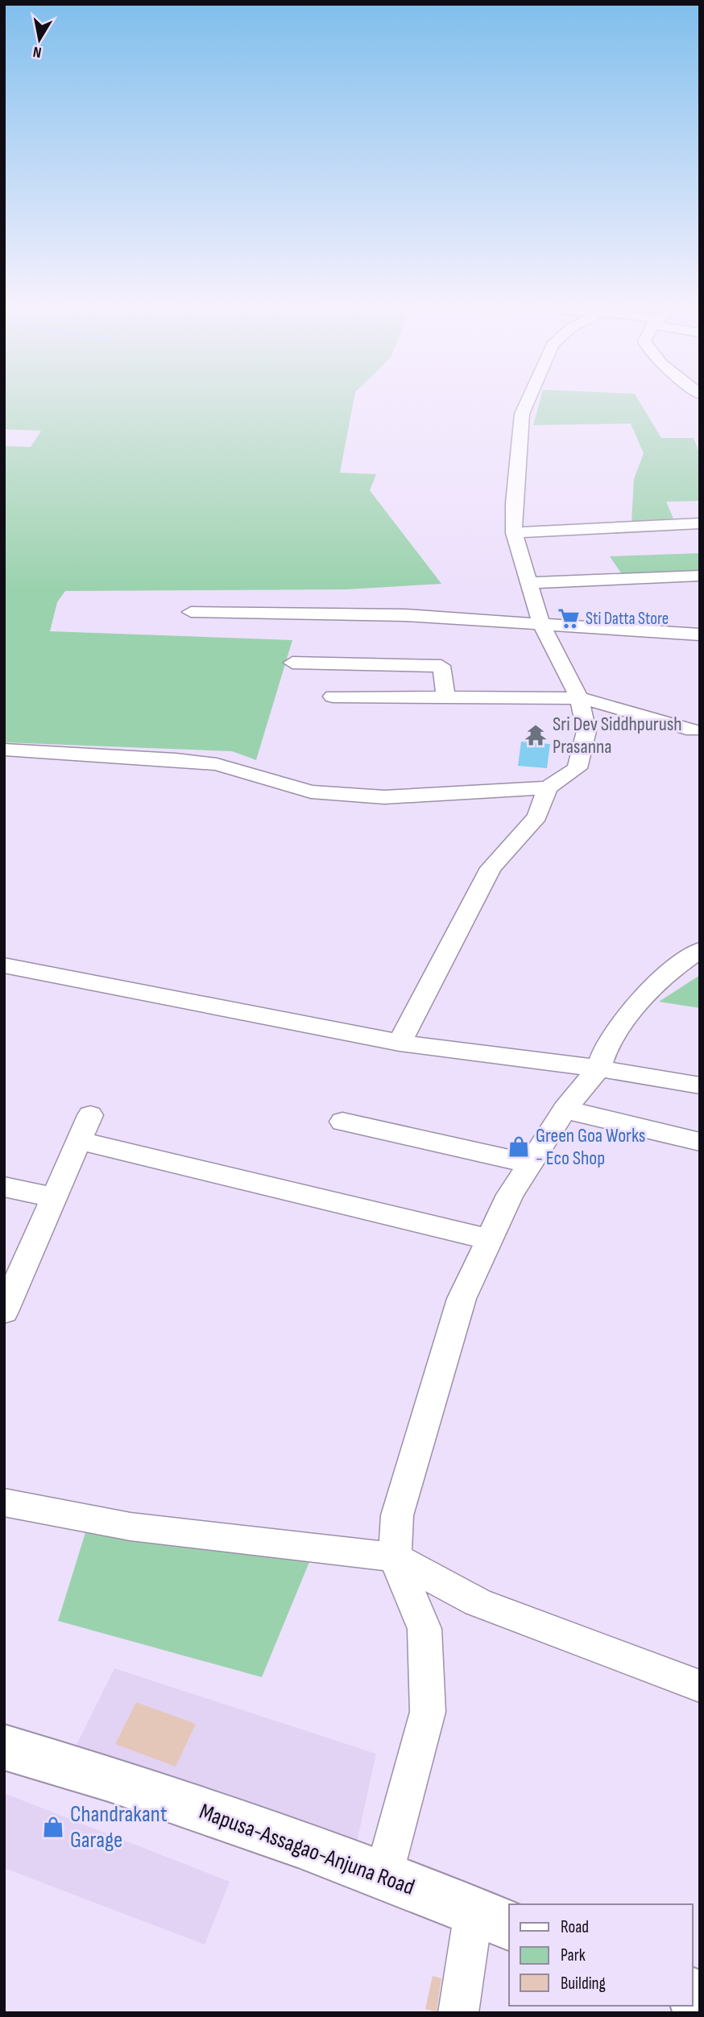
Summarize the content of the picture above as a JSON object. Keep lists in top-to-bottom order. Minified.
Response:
{"streets":{"main road":["Mapusa-Assagao-Anjuna Road"]},"places":{"supermarket":["Sti Datta Store"],"temple":["Sri Dev Siddhpurush Prasanna"],"shop":["Green Goa Works - Eco Shop","Chandrakant Garage"]},"legend":["Road","Park","Building"],"north":"bottom"}
